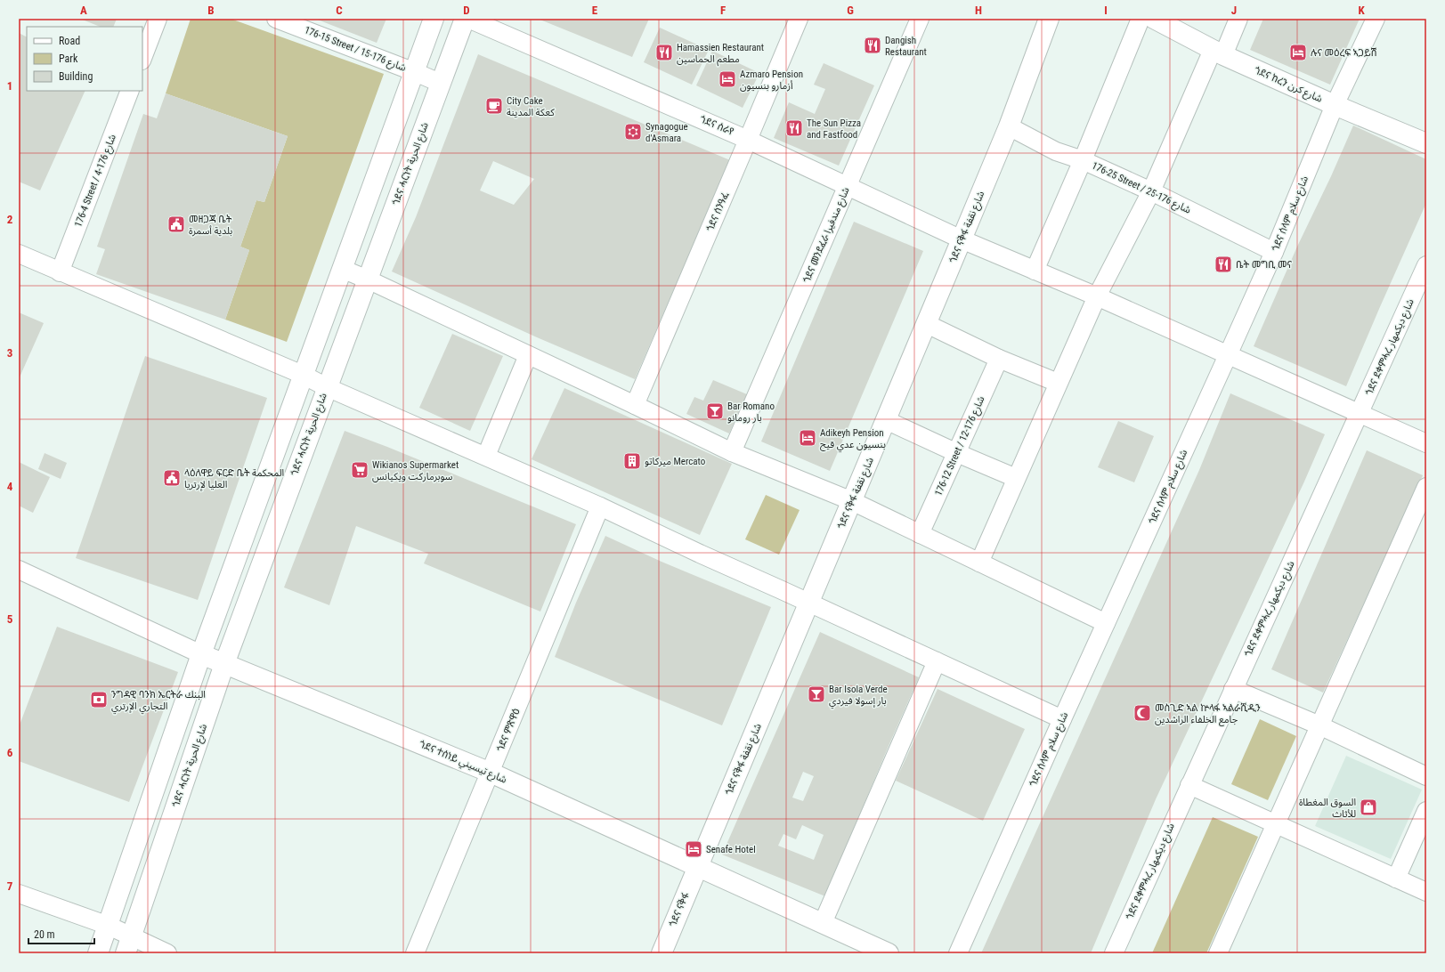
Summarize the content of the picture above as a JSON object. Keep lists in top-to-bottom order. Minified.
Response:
{"streets":{"main road":["ጎደና ከረን شارع كرن","ጎደና ሓርነት شارع الحرية","ጎደና ናቅፋ شارع نقفة","ጎደና ተሰነይ شارع تيسيني","ጎደና ናቅፋ"],"street":["176-15 Street / شارع 176-15","ጎደና ሰራየ","176-4 Street / شارع 176-4","176-25 Street / شارع 176-25","ጎደና ሰንዓፈ","ጎደና ሰላም شارع سلام","ጎደና መንደፈራ شارع مندفيرا","ጎደና ደቀምሓረ شارع ديكمهار","176-12 Street / شارع 176-12","ጎደና ምጽዋዕ"]},"crossings":[["176-15 Street / شارع 176-15","ጎደና ሓርነት شارع الحرية"],["ጎደና ከረን شارع كرن","ጎደና ሰላም شارع سلام"],["ጎደና ሰራየ","ጎደና ሰንዓፈ"],["ጎደና ሰራየ","ጎደና ሰላም شارع سلام"],["ጎደና ሰራየ","ጎደና ናቅፋ شارع نقفة"],["ጎደና ሰራየ","ጎደና መንደፈራ شارع مندفيرا"],["ጎደና ሰራየ","ጎደና ደቀምሓረ شارع ديكمهار"],["ጎደና ሓርነት شارع الحرية","ጎደና ተሰነይ شارع تيسيني"],["176-25 Street / شارع 176-25","ጎደና ሰላም شارع سلام"],["176-25 Street / شارع 176-25","ጎደና ናቅፋ شارع نقفة"],["ጎደና ናቅፋ شارع نقفة","ጎደና ተሰነይ شارع تيسيني"],["ጎደና ናቅፋ شارع نقفة","ጎደና ናቅፋ"],["ጎደና ምጽዋዕ","ጎደና ተሰነይ شارع تيسيني"],["ጎደና ተሰነይ شارع تيسيني","ጎደና ናቅፋ"]],"places":{"restaurant":["Dangish Restaurant","Hamassien Restaurant مطعم الحماسين","The Sun Pizza and Fastfood","ቤት መግቢ መና"],"hotel":["ሉና መዕረፍ ኣጋይሽ","Azmaro Pension أزمارو بنسيون","Adikeyh Pension بنسيون عدي قيح","Senafe Hotel"],"cafe":["City Cake كعكة المدينة"],"synagogue":["Synagogue d'Asmara"],"public building":["መዘጋጃ ቤት بلدية أسمرة","ላዕለዋይ ፍርድ ቤት المحكمة العليا لإرتريا"],"bar":["Bar Romano بار رومانو","Bar Isola Verde بار إسولا فيردي"],"building":["ميركاتو Mercato"],"supermarket":["Wikianos Supermarket سوبرماركت ويكيانس"],"bank":["ንግዳዊ ባንክ ኤርትራ البنك التجاري الإرتري"],"mosque":["መስጊድ ኣል ኵላፋ ኣልራሺዲን جامع الخلفاء الراشدين"],"shop":["السوق المغطاة للأثاث"]},"legend":["Road","Park","Building"],"scale_bar":"20 m","grid":{"columns":["A","B","C","D","E","F","G","H","I","J","K"],"rows":["1","2","3","4","5","6","7"]}}
